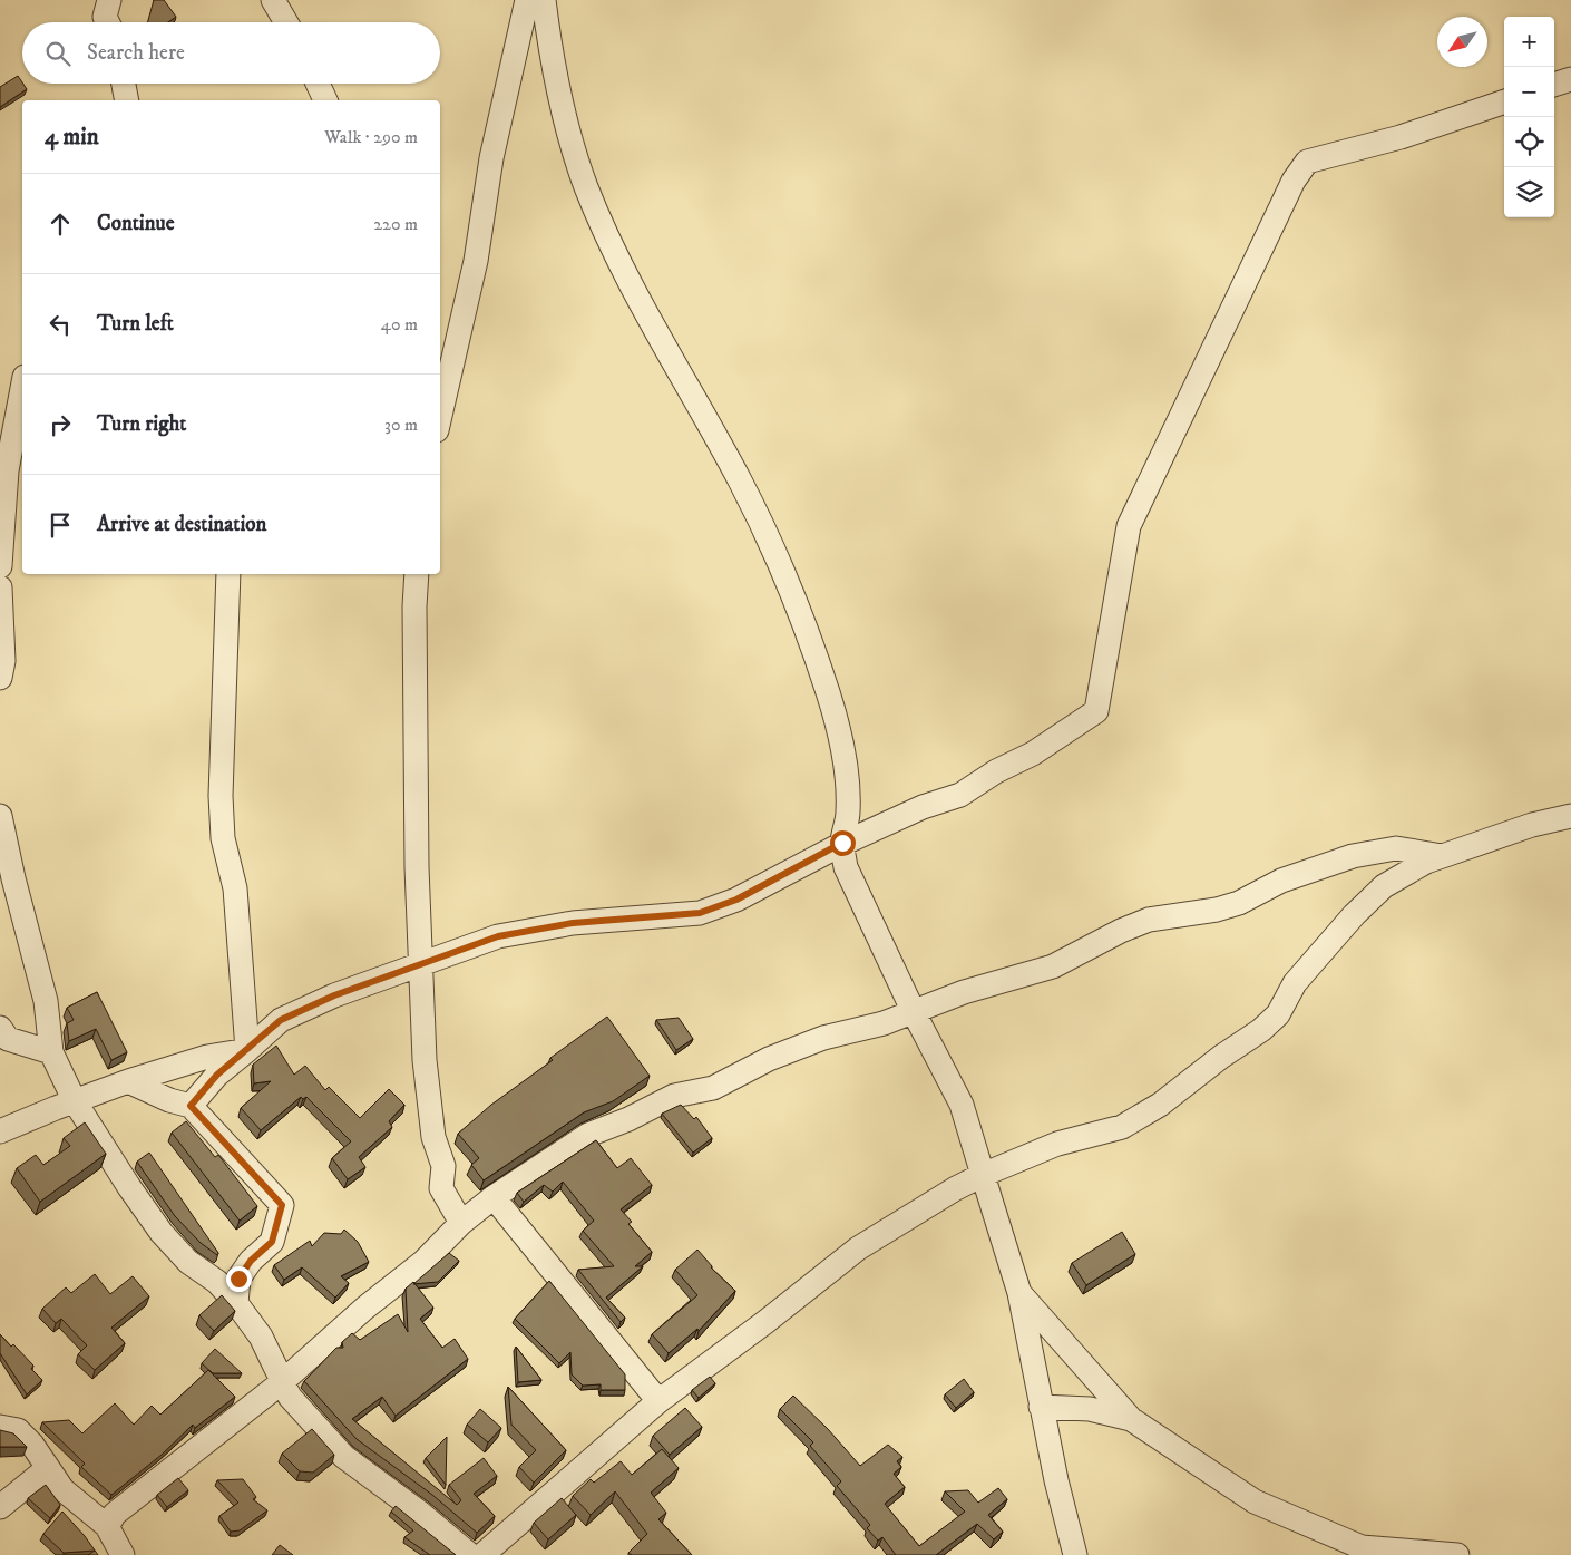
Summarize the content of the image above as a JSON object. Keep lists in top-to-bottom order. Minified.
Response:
{"north":"bottom left","page":{"map_buttons":["+","−"],"search":"Search here","heading":["4 min","Walk · 290 m"],"list":[["Continue","220 m"],["Turn left","40 m"],["Turn right","30 m"],"Arrive at destination"]}}
